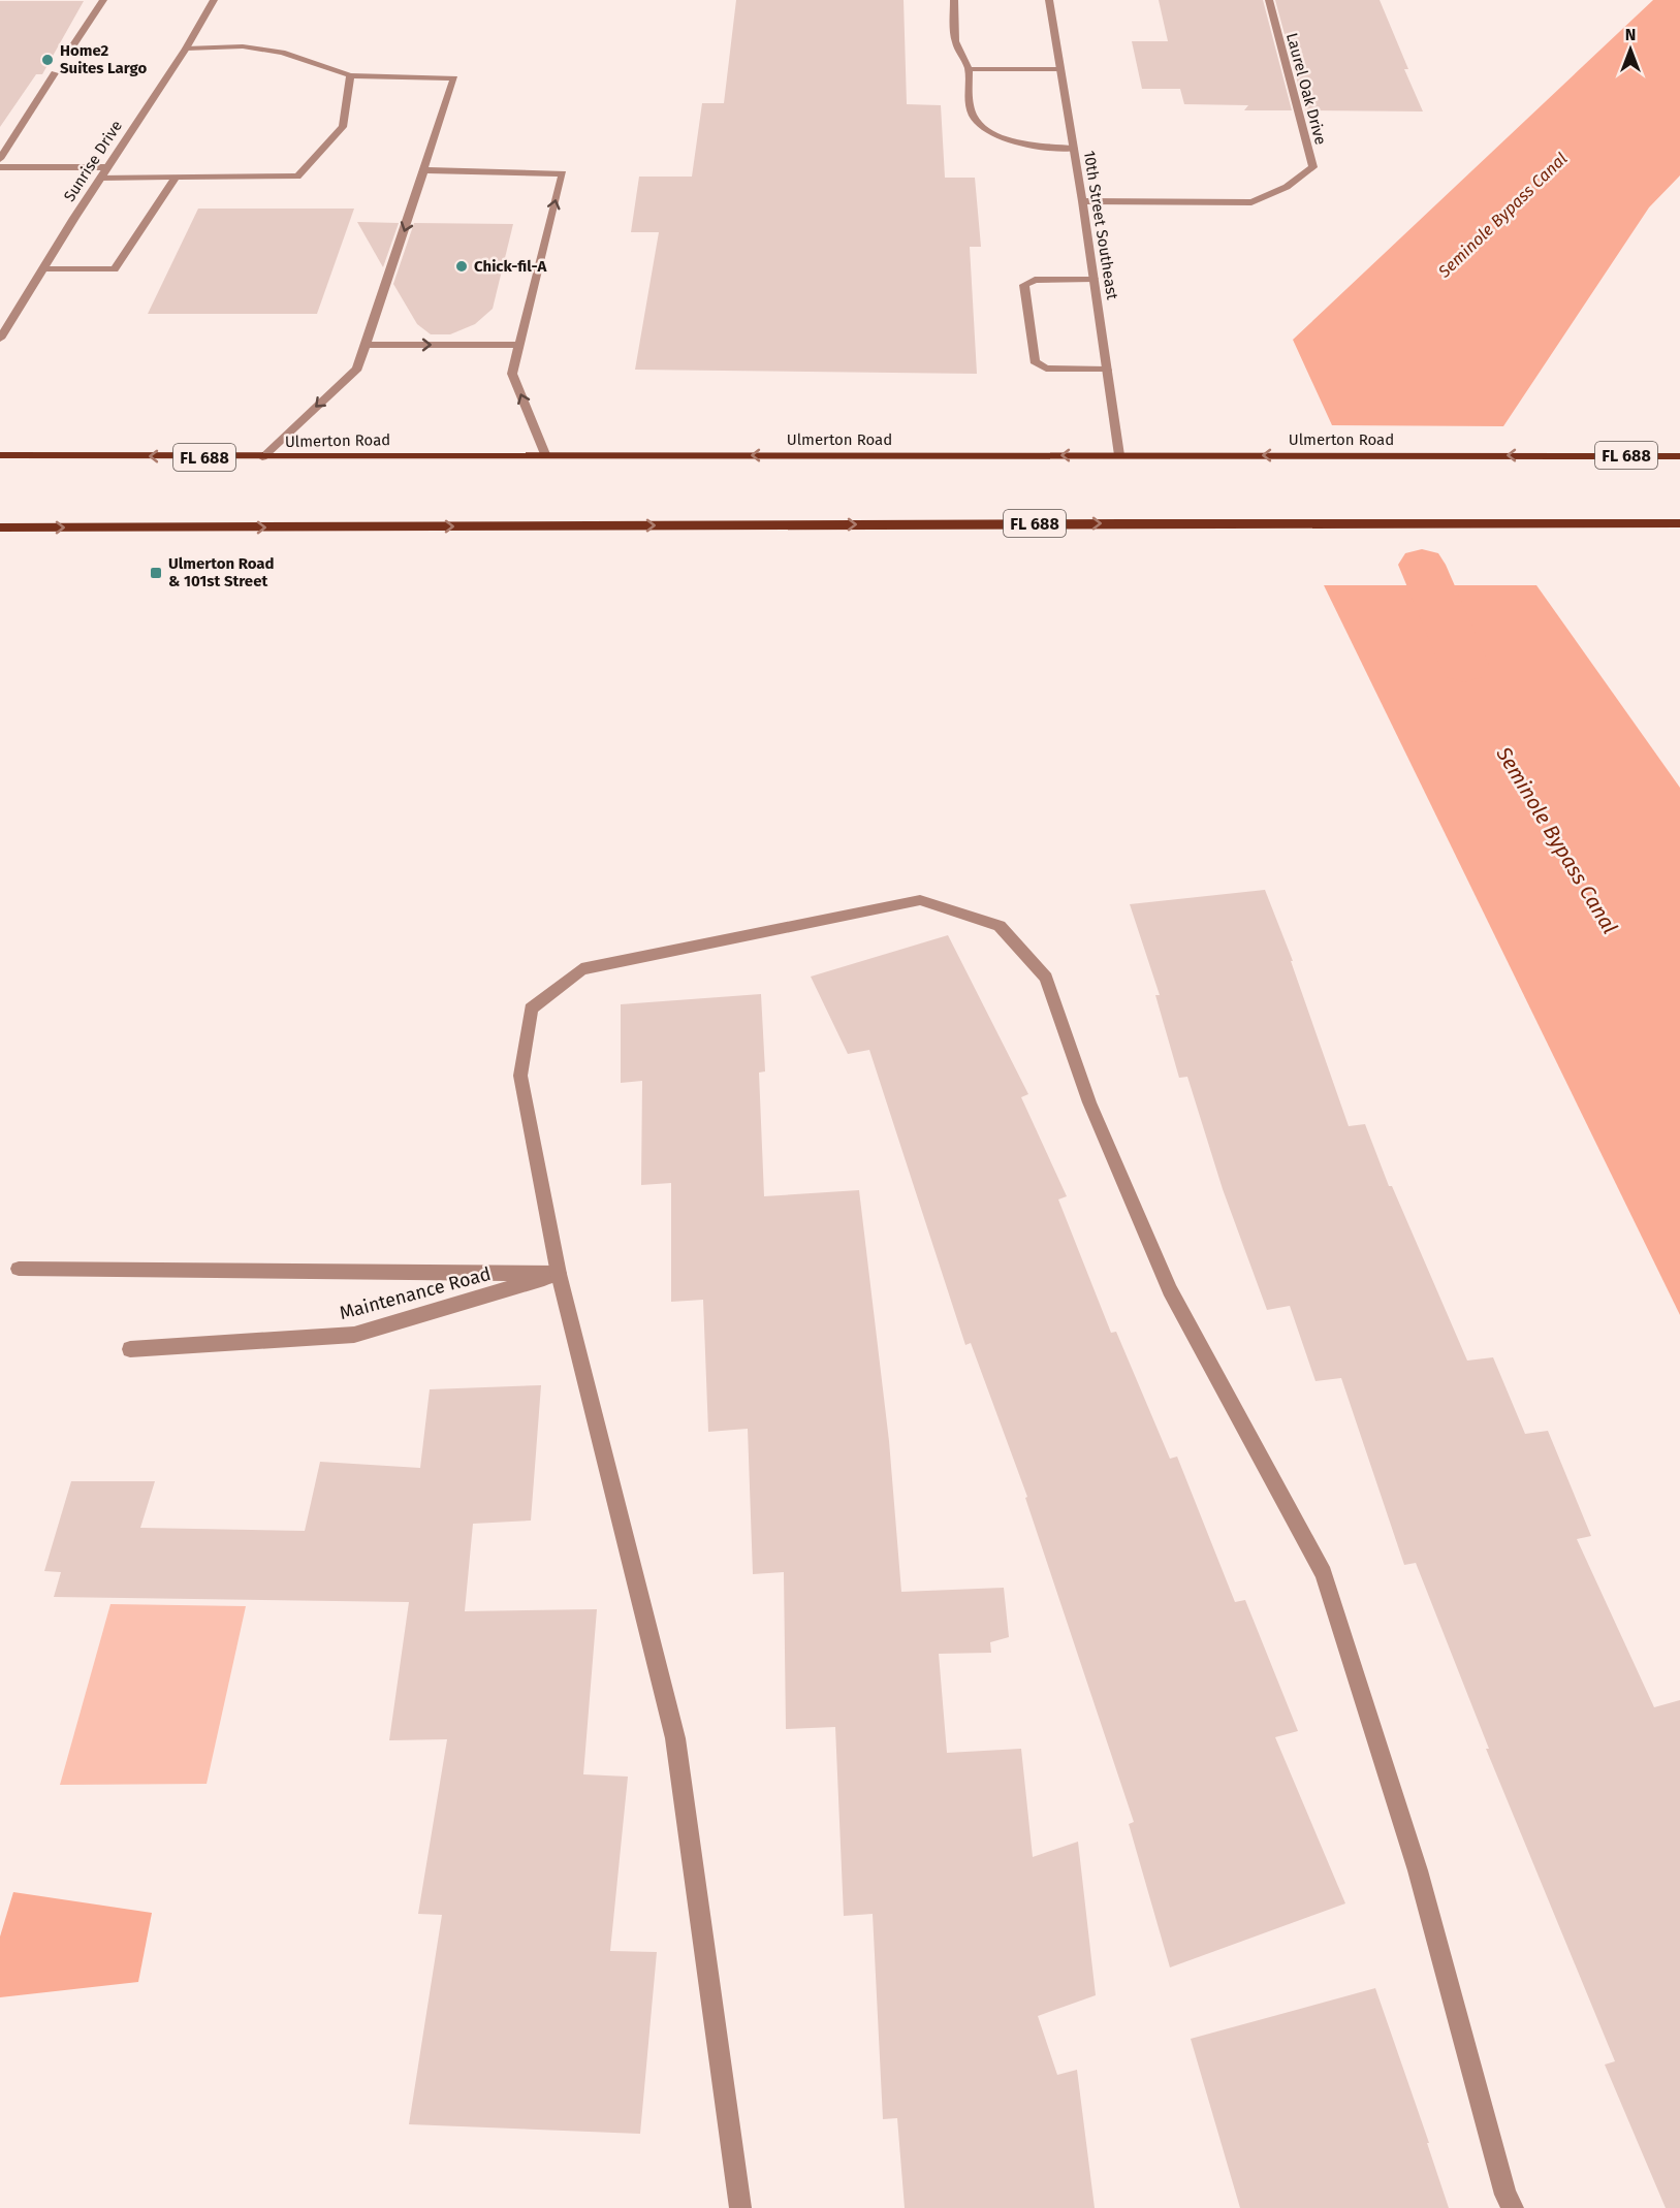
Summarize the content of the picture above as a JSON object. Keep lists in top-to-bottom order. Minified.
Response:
{"streets":{"main road":["Ulmerton Road","FL 688"],"street":["Laurel Oak Drive","Sunrise Drive","10th Street Southeast","Maintenance Road"]},"crossings":[["Laurel Oak Drive","10th Street Southeast"],["10th Street Southeast","Ulmerton Road"]],"water":["Seminole Bypass Canal"],"places":{"other":["Home2 Suites Largo","Chick-fil-A"],"transit":["Ulmerton Road & 101st Street"]},"north":"top"}
